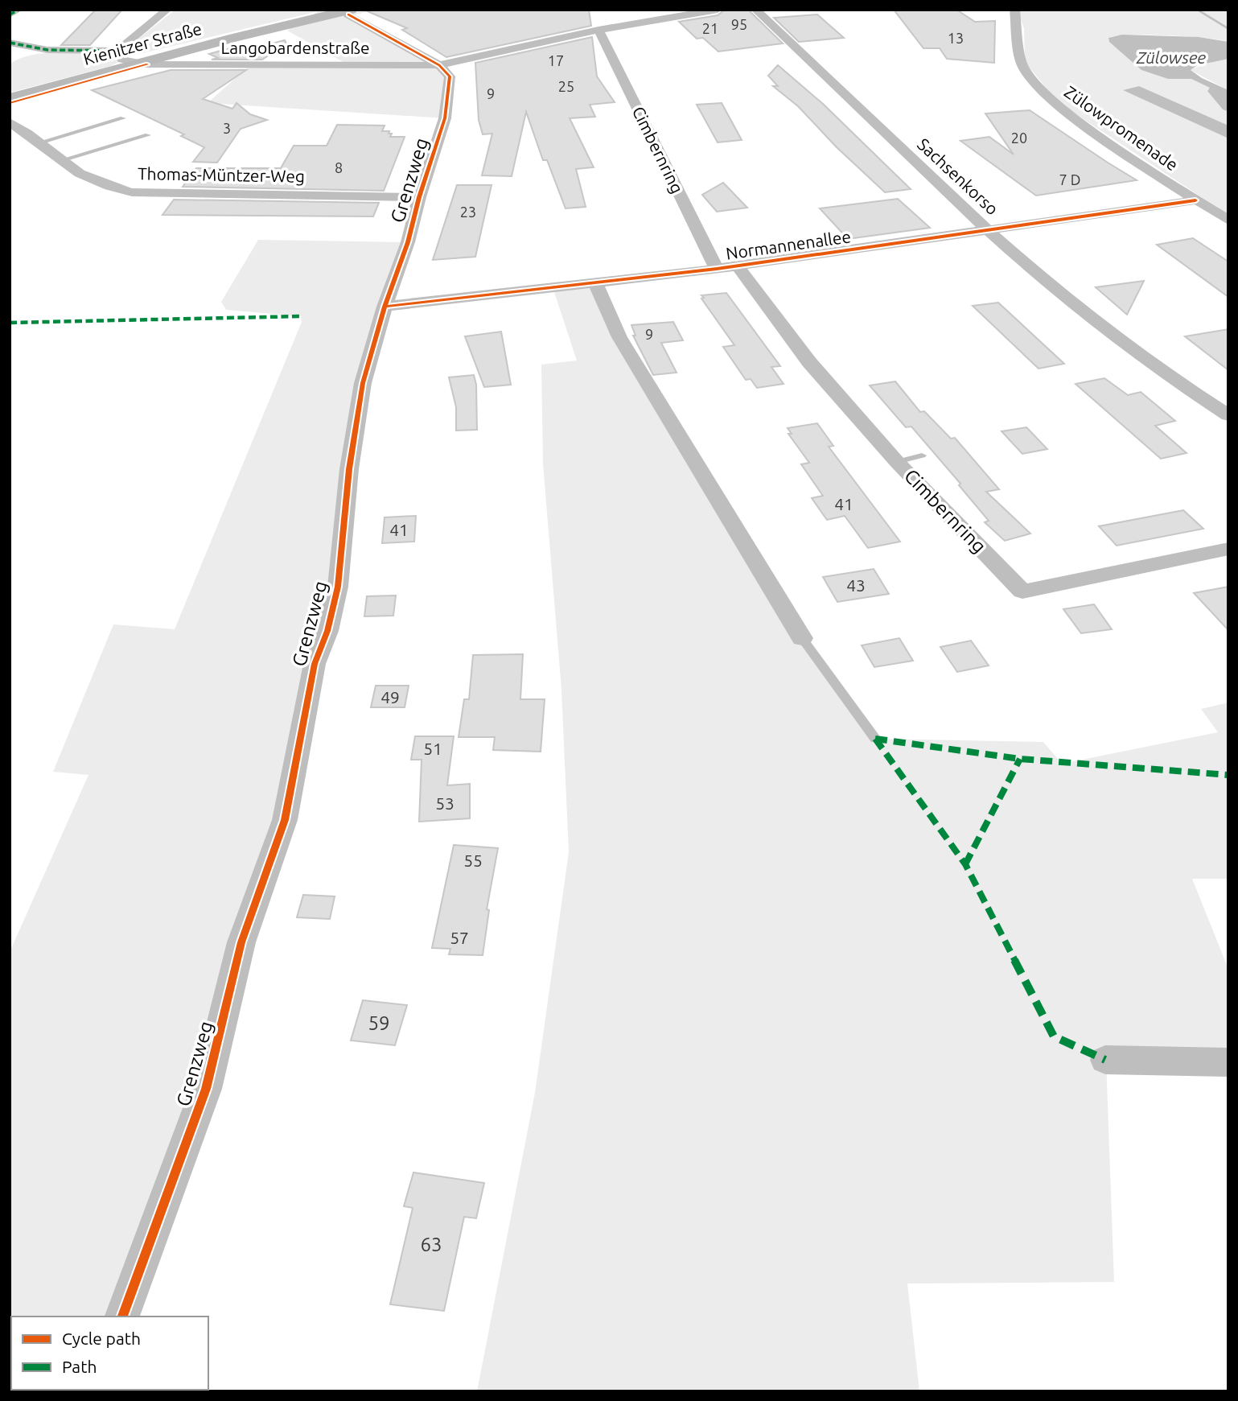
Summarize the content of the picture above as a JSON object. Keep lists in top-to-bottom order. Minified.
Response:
{"streets":{"street":["Kienitzer Straße","Langobardenstraße","Zülowpromenade","Cimbernring","Thomas-Müntzer-Weg","Sachsenkorso","Grenzweg","Normannenallee"]},"crossings":[["Kienitzer Straße","Langobardenstraße"],["Langobardenstraße","Cimbernring"],["Langobardenstraße","Grenzweg"],["Zülowpromenade","Normannenallee"],["Cimbernring","Normannenallee"],["Thomas-Müntzer-Weg","Grenzweg"],["Sachsenkorso","Normannenallee"],["Grenzweg","Normannenallee"]],"water":["Zülowsee"],"house_numbers":["95","21","13","17","25","9","3","20","8","7 D","23","9","41","41","43","49","51","53","55","57","59","63"],"legend":["Cycle path","Path"]}
